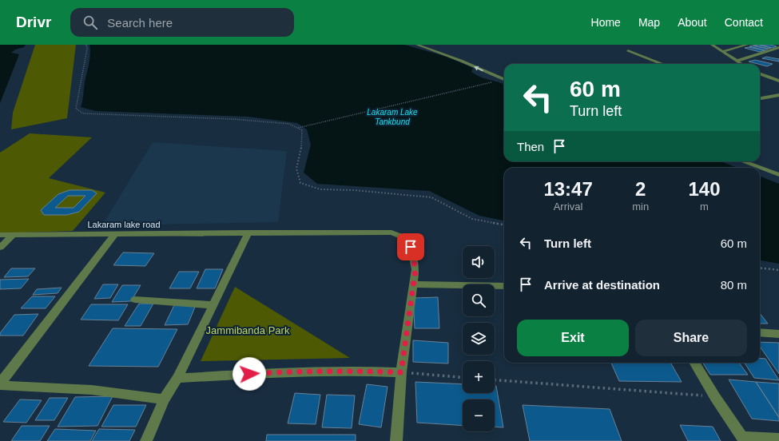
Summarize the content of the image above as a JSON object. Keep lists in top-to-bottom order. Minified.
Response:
{"streets":{"street":["Lakaram lake road"]},"water":["Lakaram Lake Tankbund"],"parks":["Jammibanda Park"],"page":{"header":"Drivr","search":"Search here","nav":["Home","Map","About","Contact"],"turn":["60 m","Turn left"],"then":"Then","eta":["13:47","Arrival","2","min","140","m"],"list":[{"name":"Turn left","value":"60 m"},{"name":"Arrive at destination","value":"80 m"}],"map_buttons":["+","−"],"buttons":["Exit","Share"]}}
